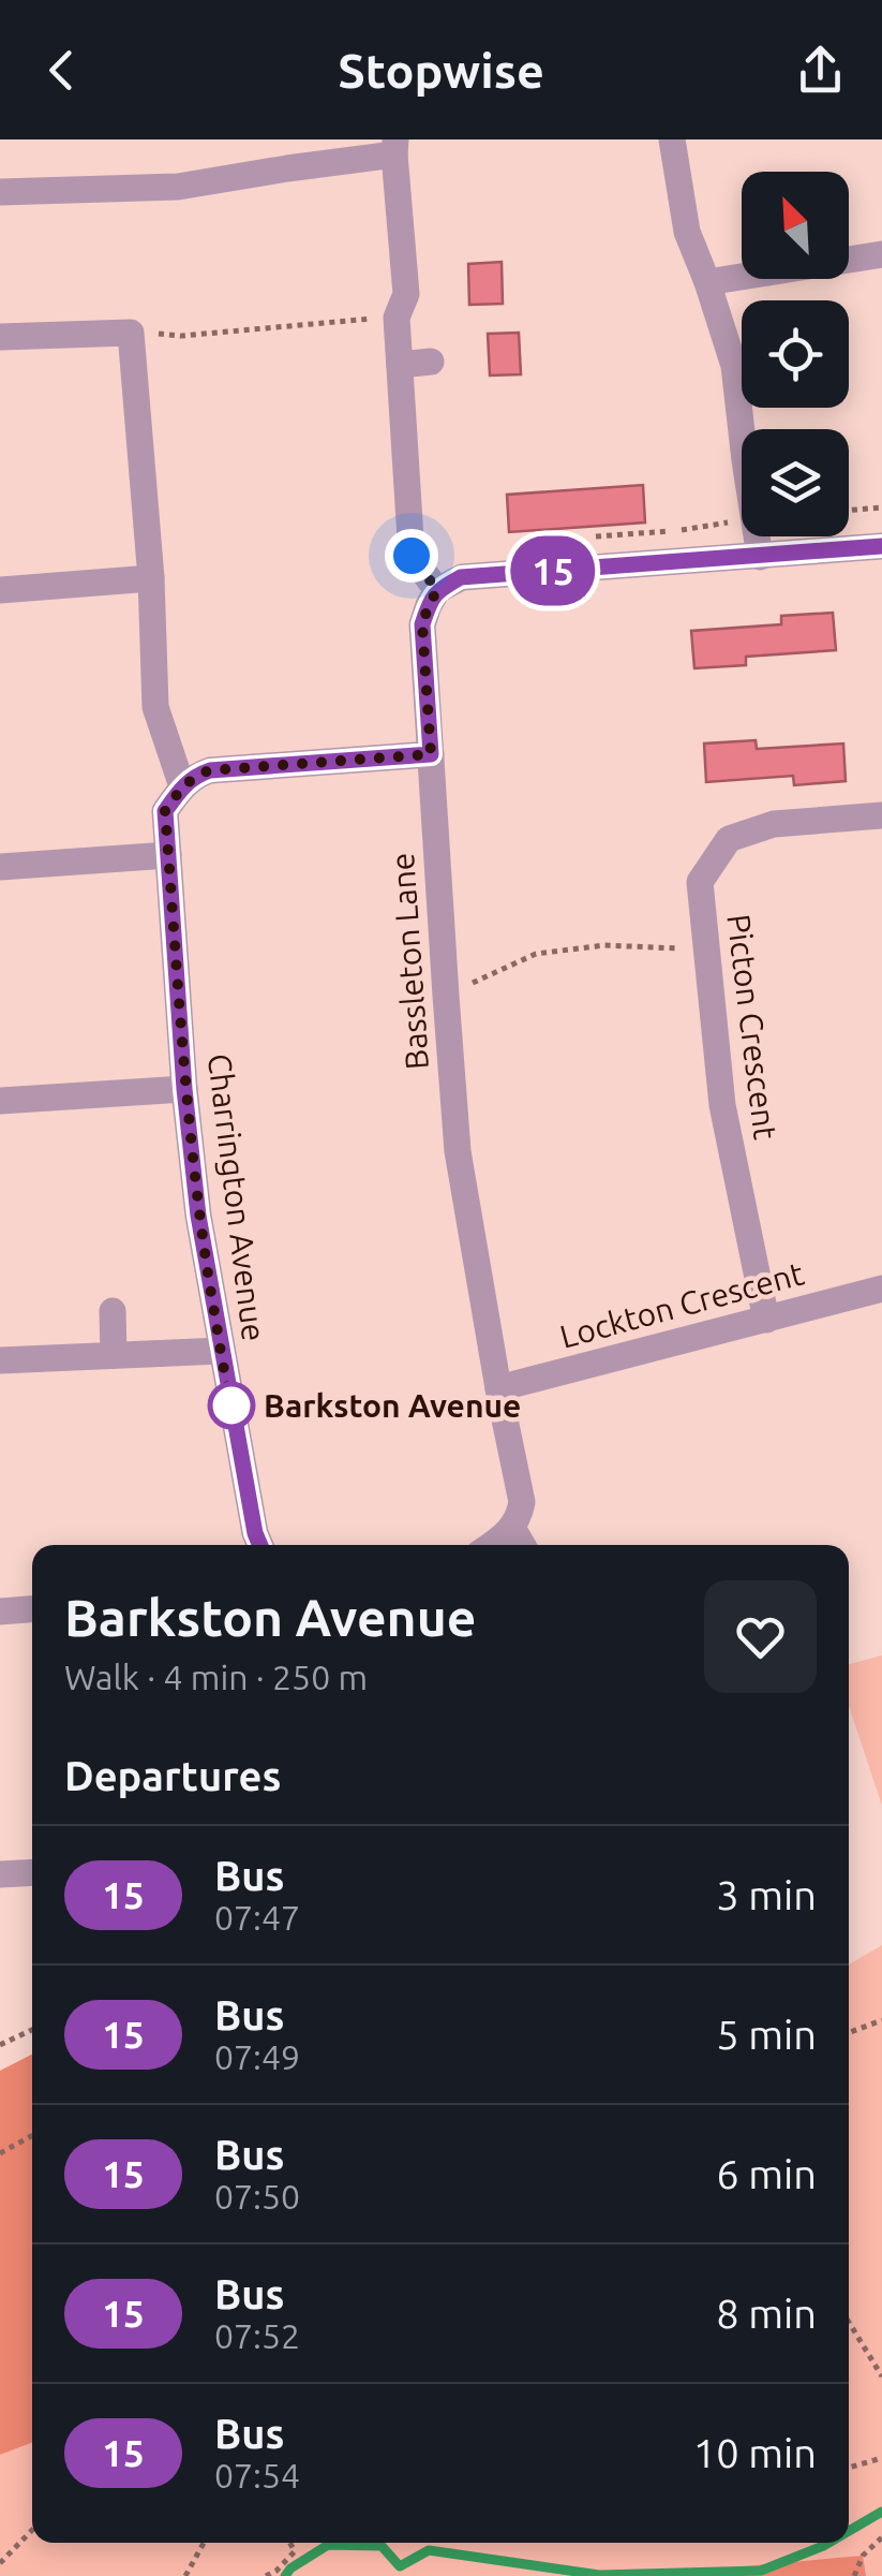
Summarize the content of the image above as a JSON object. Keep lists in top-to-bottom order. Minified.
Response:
{"streets":{"street":["Bassleton Lane","Picton Crescent","Charrington Avenue","Lockton Crescent"]},"crossings":[["Bassleton Lane","Lockton Crescent"],["Picton Crescent","Lockton Crescent"]],"places":["Barkston Avenue"],"lines":["bus line 15"],"north":"top left","page":{"header":"Stopwise","on_map":"15","heading":[["Barkston Avenue","Walk · 4 min · 250 m"],"Departures"],"list":[{"mark":"15","name":"Bus","note":"07:47","value":"3 min"},{"mark":"15","name":"Bus","note":"07:49","value":"5 min"},{"mark":"15","name":"Bus","note":"07:50","value":"6 min"},{"mark":"15","name":"Bus","note":"07:52","value":"8 min"},{"mark":"15","name":"Bus","note":"07:54","value":"10 min"}]}}
